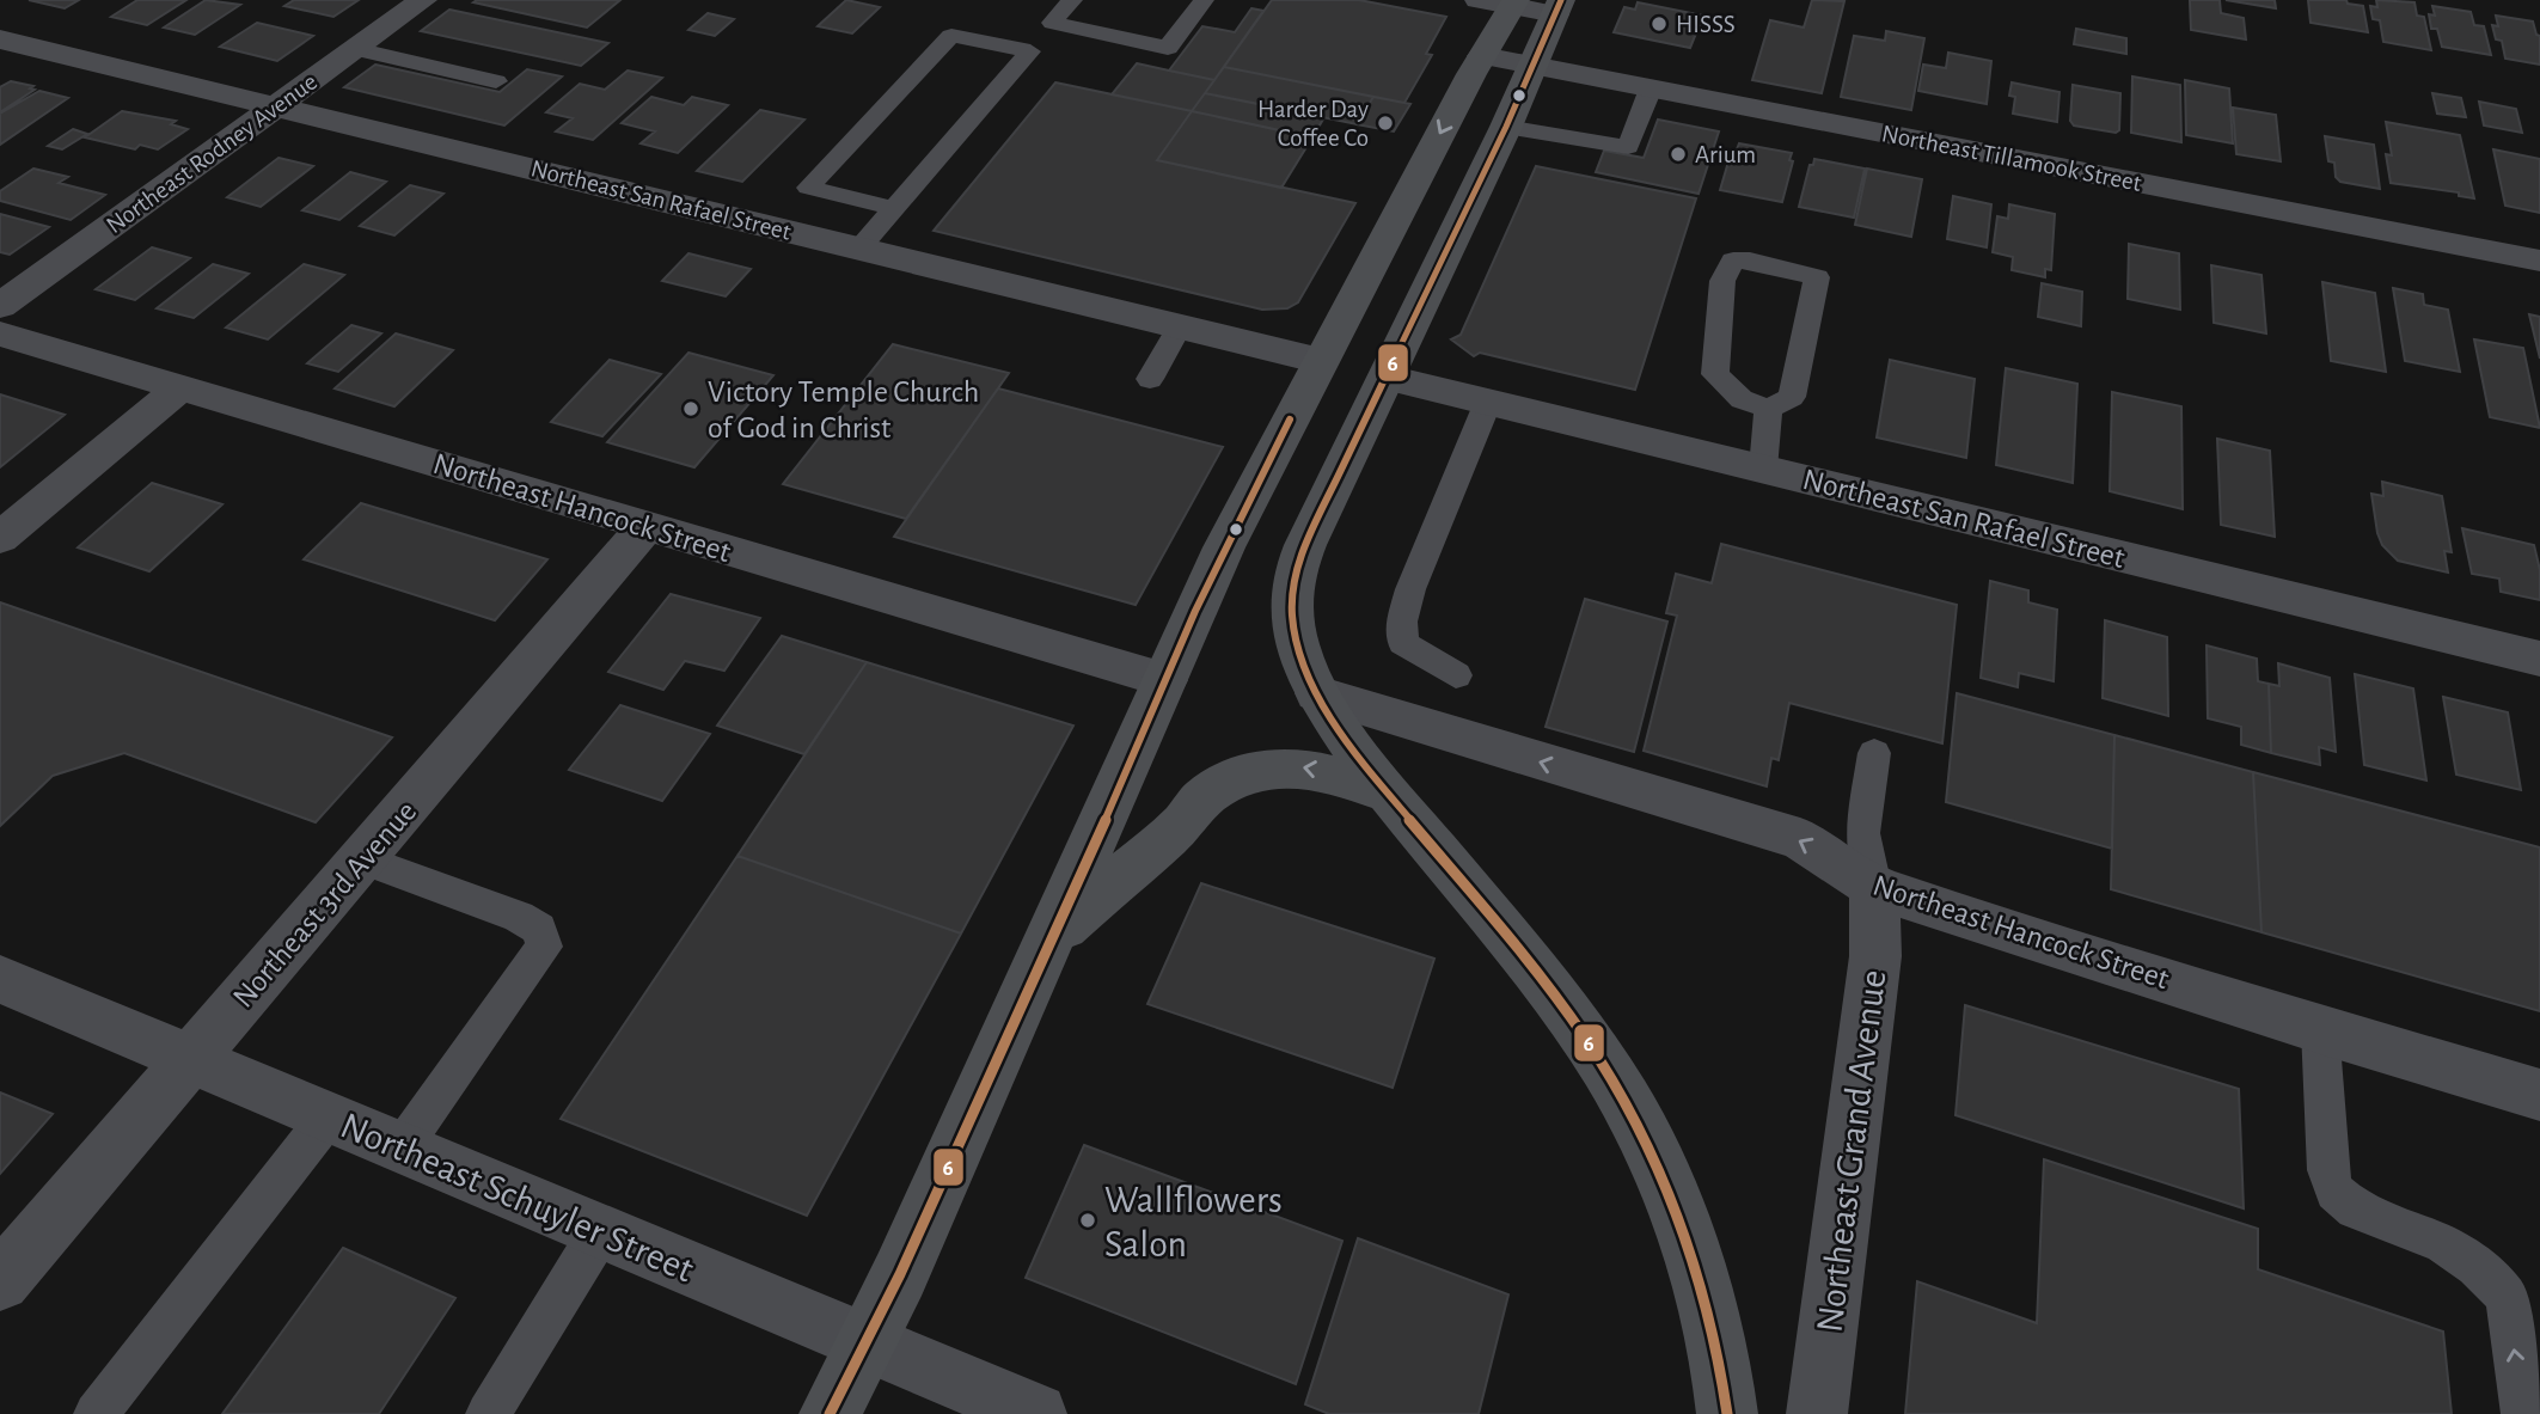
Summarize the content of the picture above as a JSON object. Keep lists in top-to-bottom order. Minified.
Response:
{"streets":{"street":["Northeast Rodney Avenue","Northeast Tillamook Street","Northeast San Rafael Street","Northeast Hancock Street","Northeast 3rd Avenue","Northeast Grand Avenue","Northeast Schuyler Street"]},"crossings":[["Northeast Rodney Avenue","Northeast San Rafael Street"],["Northeast Hancock Street","Northeast 3rd Avenue"],["Northeast Hancock Street","Northeast Grand Avenue"],["Northeast 3rd Avenue","Northeast Schuyler Street"]],"places":["HISSS","Harder Day Coffee Co","Arium","Victory Temple Church of God in Christ","Wallflowers Salon"],"lines":["transit line 6"]}
